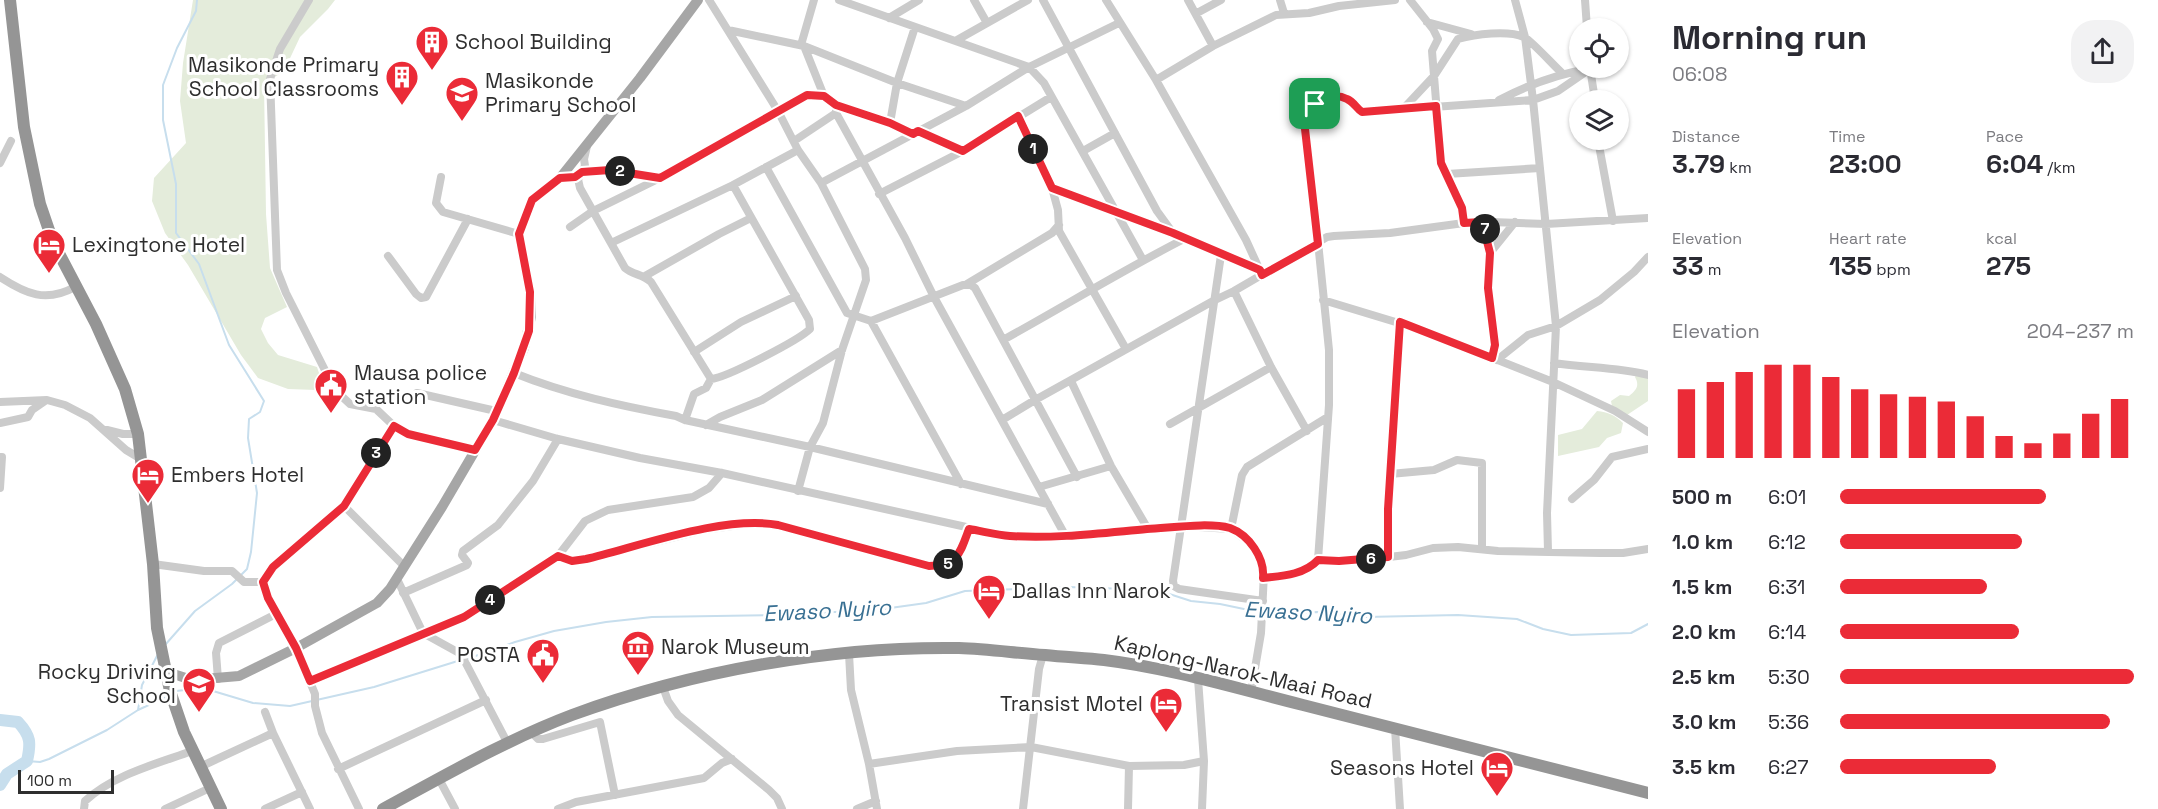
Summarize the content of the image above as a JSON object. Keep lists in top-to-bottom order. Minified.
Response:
{"streets":{"highway":["Kaplong-Narok-Maai Road"]},"water":["Ewaso Nyiro"],"places":{"building":["School Building","Masikonde Primary School Classrooms"],"school or university":["Masikonde Primary School","Rocky Driving School"],"hotel":["Lexingtone Hotel","Embers Hotel","Dallas Inn Narok","Transist Motel","Seasons Hotel"],"public building":["Mausa police station","POSTA"],"museum":["Narok Museum"]},"scale_bar":"100 m","page":{"heading":["Morning run","06:08"],"stats":[["Distance","3.79 km"],["Time","23:00"],["Pace","6:04 /km"],["Elevation","33 m"],["Heart rate","135 bpm"],["kcal","275"]],"pins":["1","2","7","3","6","5","4"],"chart":["Elevation","204–237 m"],"list":[{"name":"500 m","note":"6:01"},{"name":"1.0 km","note":"6:12"},{"name":"1.5 km","note":"6:31"},{"name":"2.0 km","note":"6:14"},{"name":"2.5 km","note":"5:30"},{"name":"3.0 km","note":"5:36"},{"name":"3.5 km","note":"6:27"}],"scale":"100 m"}}
